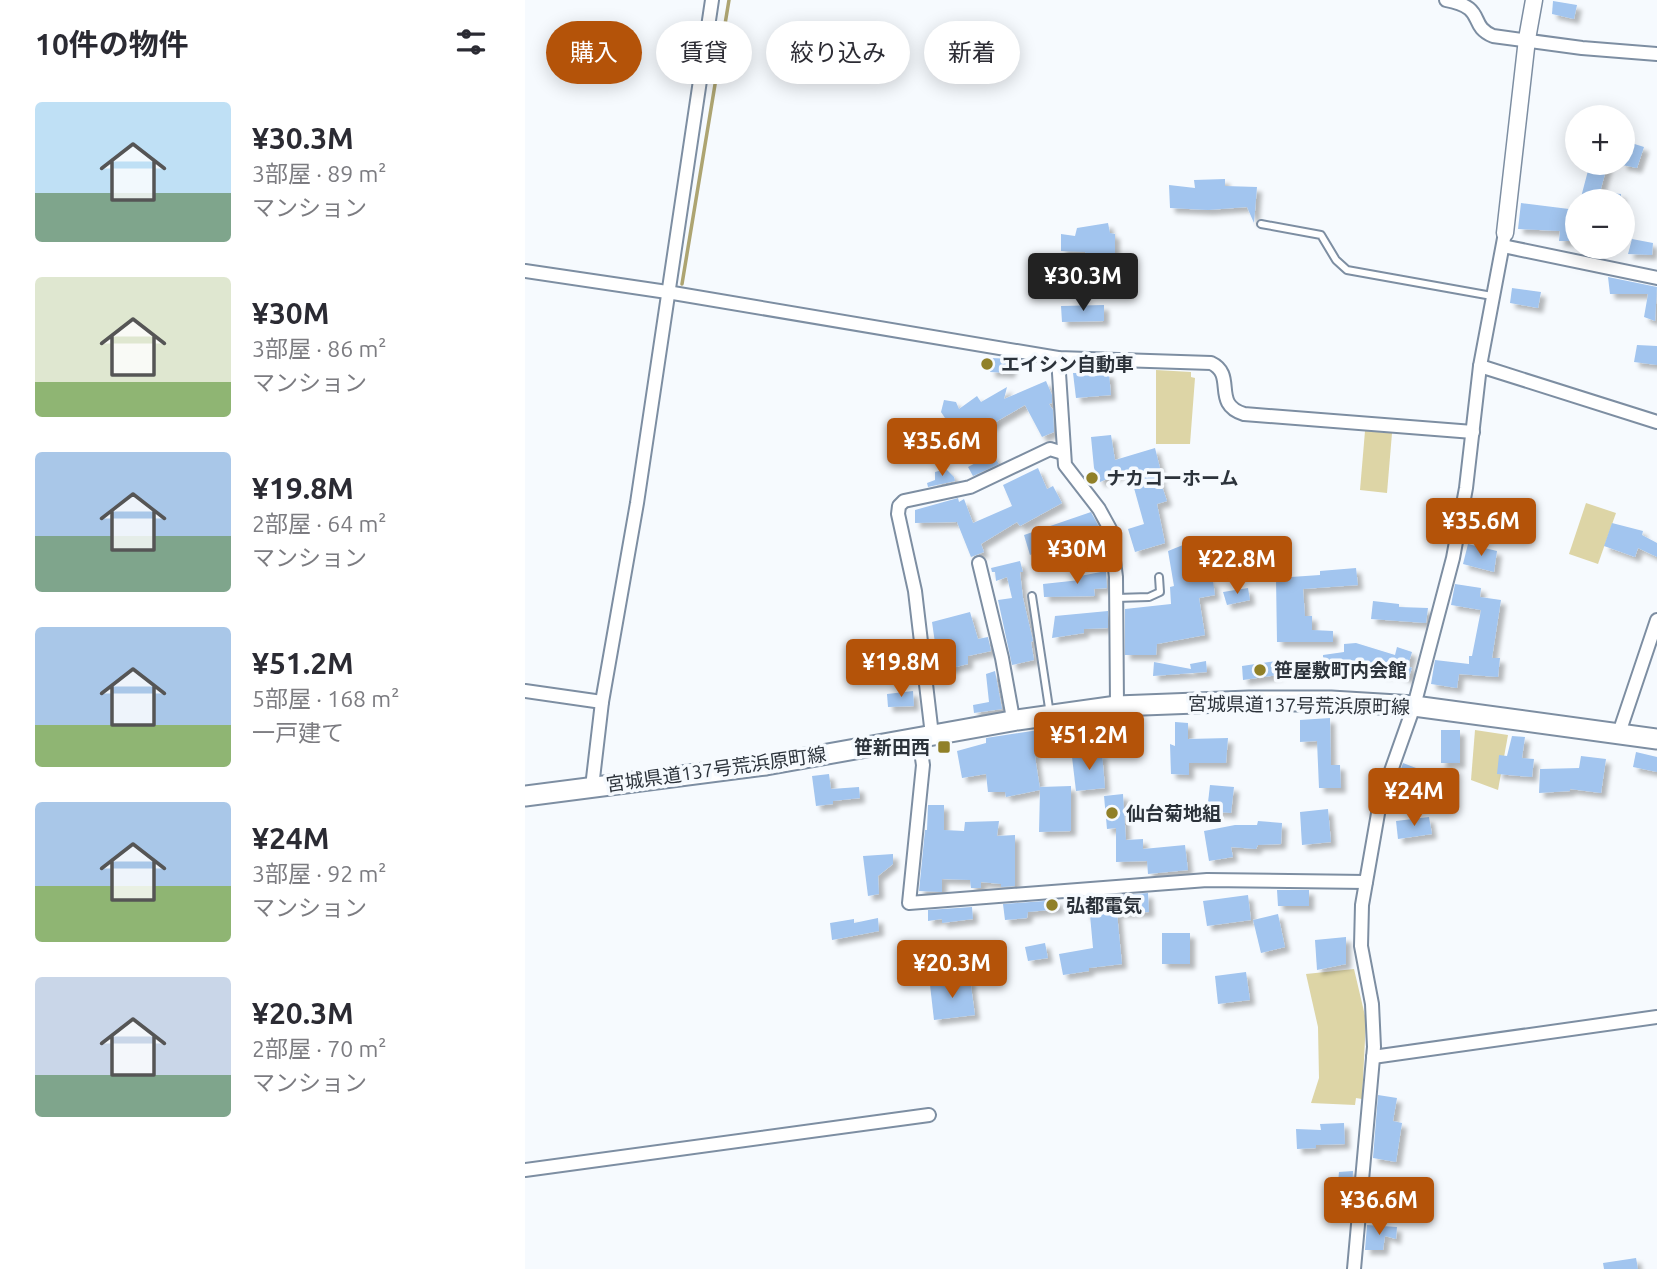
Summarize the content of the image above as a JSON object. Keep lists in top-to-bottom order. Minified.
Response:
{"streets":{"main road":["宮城県道137号荒浜原町線"]},"places":{"other":["エイシン自動車","ナカコーホーム","笹屋敷町内会館","仙台菊地組","弘都電気"],"transit":["笹新田西"]},"page":{"heading":"10件の物件","chip":["購入","賃貸","絞り込み","新着"],"list":[{"name":"¥30.3M","note":"3部屋 · 89 m² · マンション"},{"name":"¥30M","note":"3部屋 · 86 m² · マンション"},{"name":"¥19.8M","note":"2部屋 · 64 m² · マンション"},{"name":"¥51.2M","note":"5部屋 · 168 m² · 一戸建て"},{"name":"¥24M","note":"3部屋 · 92 m² · マンション"},{"name":"¥20.3M","note":"2部屋 · 70 m² · マンション"}],"map_buttons":["+","−"],"price":["¥30.3M","¥35.6M","¥35.6M","¥30M","¥22.8M","¥19.8M","¥51.2M","¥24M","¥20.3M","¥36.6M"]}}
